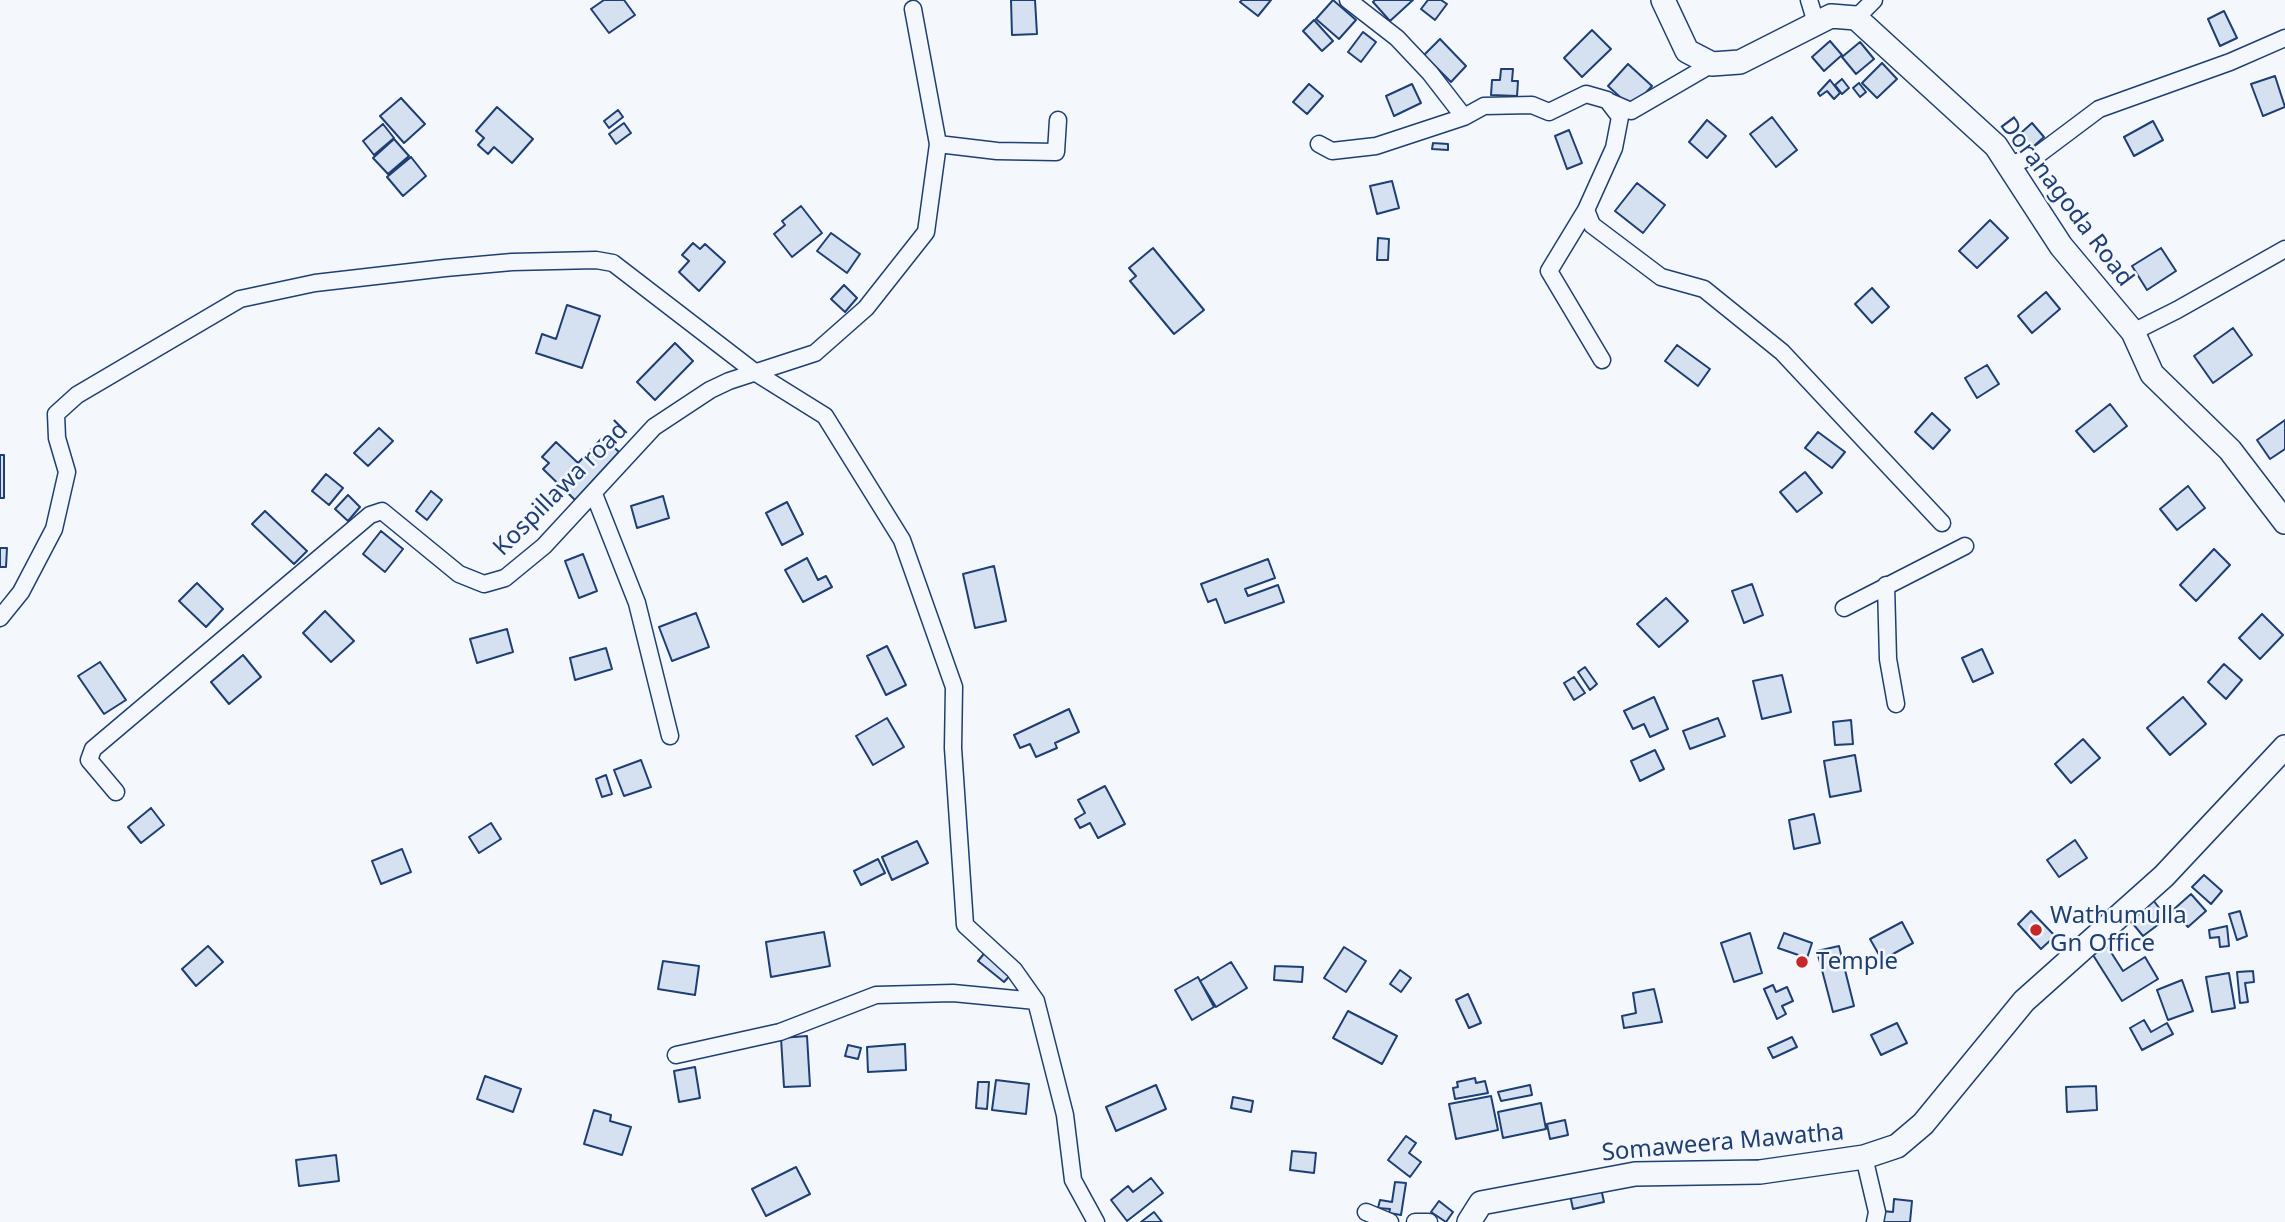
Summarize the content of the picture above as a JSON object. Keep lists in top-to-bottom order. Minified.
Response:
{"streets":{"street":["Doranagoda Road","Kospillawa road","Somaweera Mawatha"]},"places":["Wathumulla Gn Office","Temple"]}
